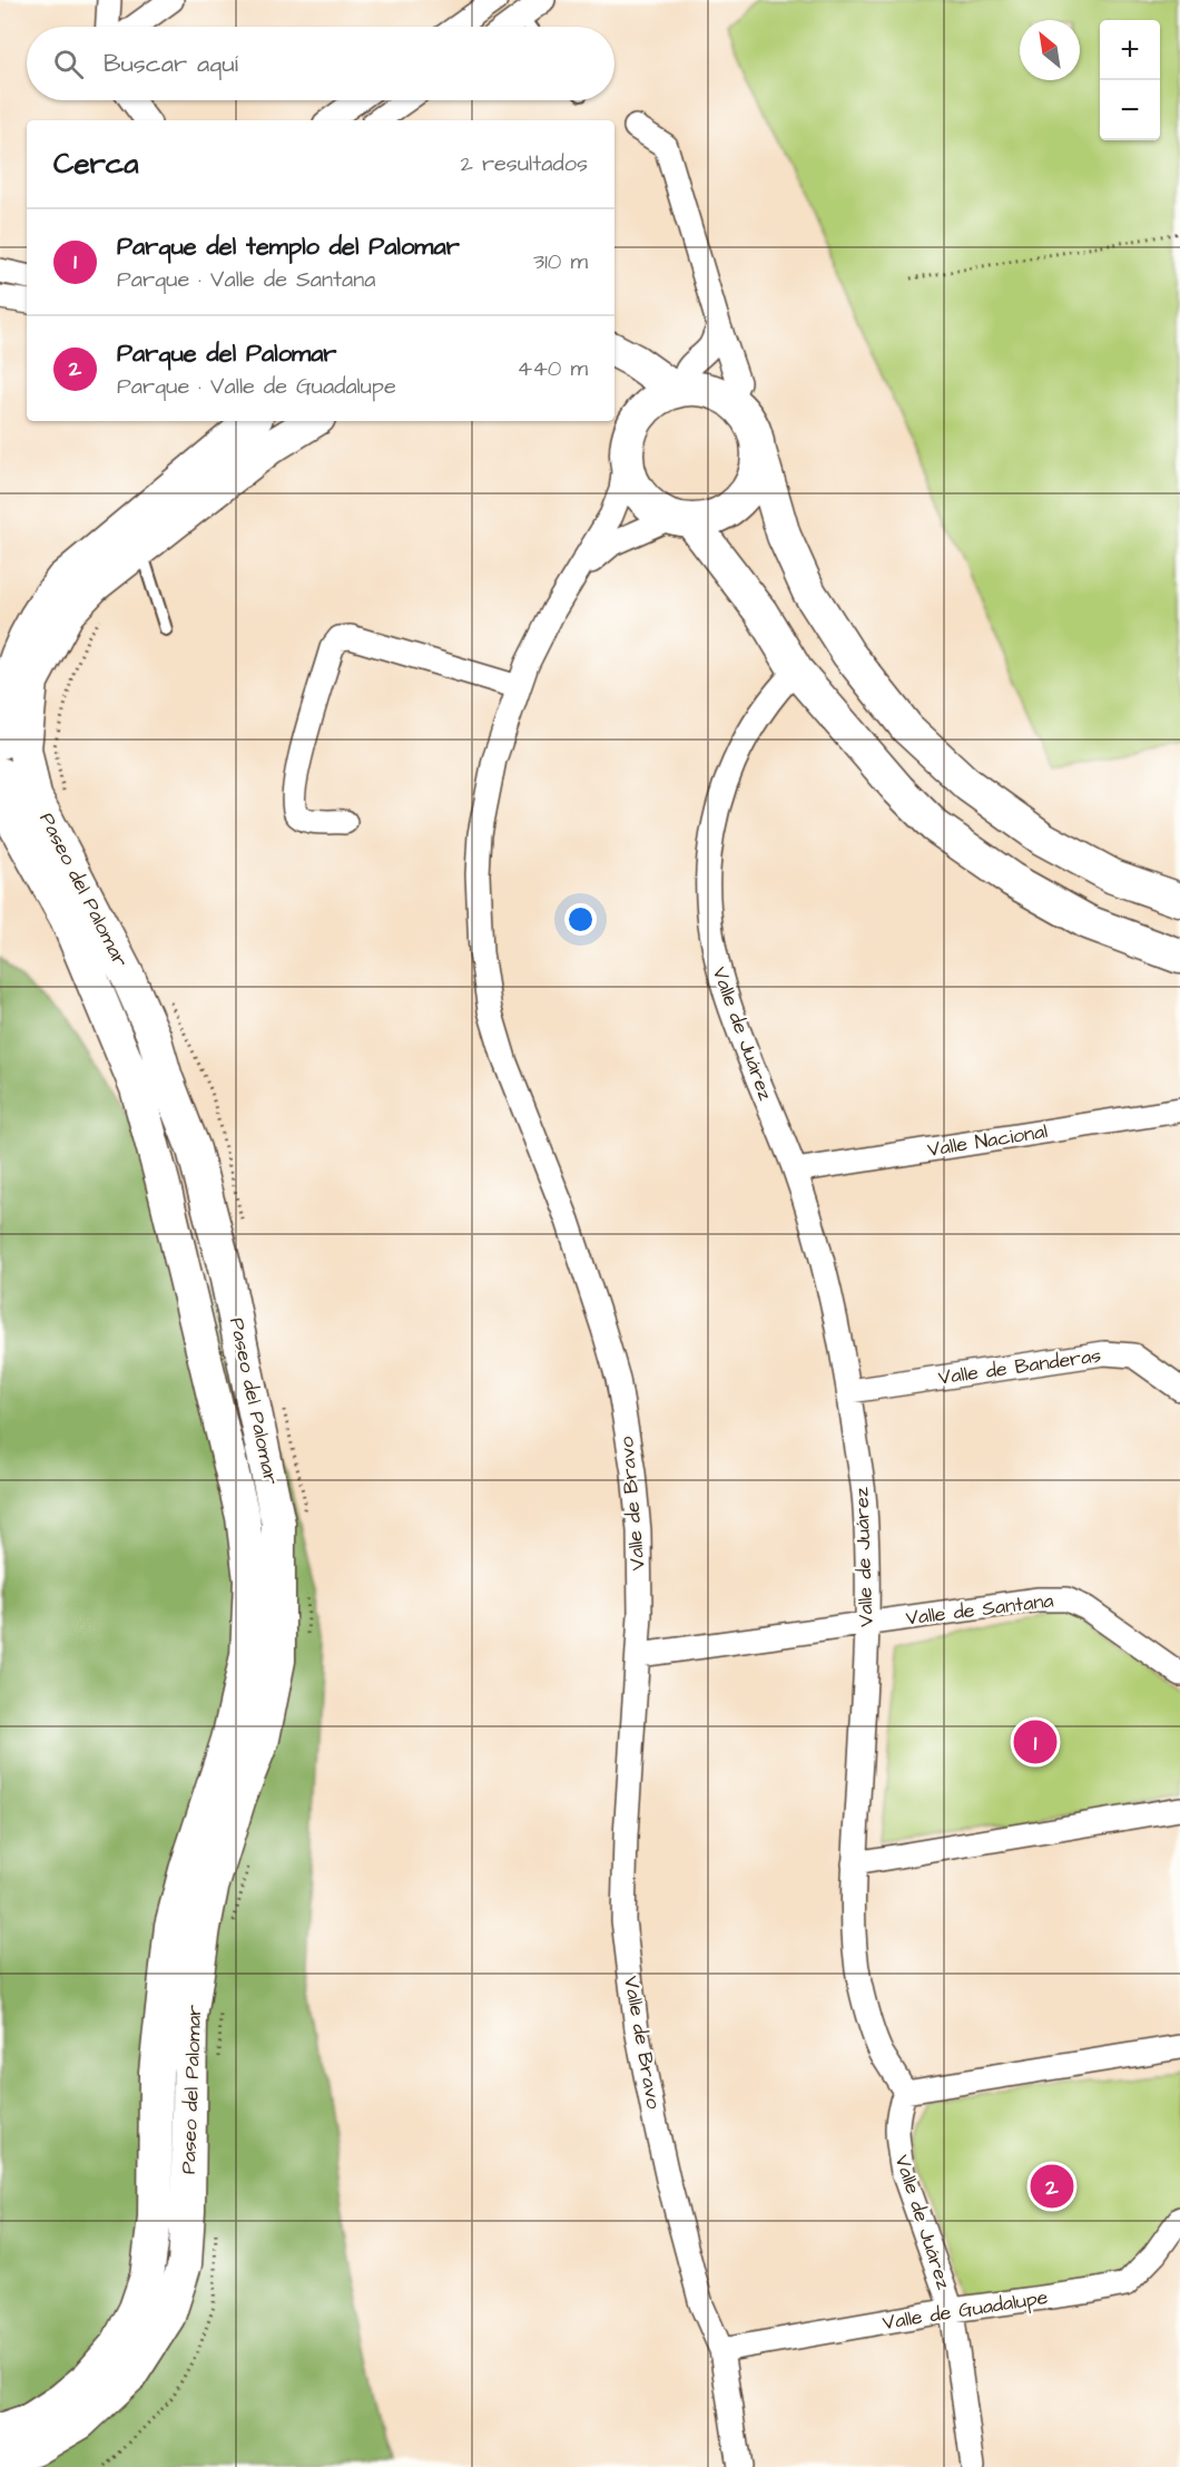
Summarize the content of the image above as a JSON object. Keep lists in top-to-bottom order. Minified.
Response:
{"streets":{"street":["Paseo del Palomar","Valle de Juárez","Valle Nacional","Valle de Banderas","Valle de Bravo","Valle de Santana","Valle de Guadalupe"]},"crossings":[["Valle de Juárez","Valle Nacional"],["Valle de Juárez","Valle de Banderas"],["Valle de Juárez","Valle de Santana"],["Valle de Juárez","Valle de Guadalupe"],["Valle de Bravo","Valle de Santana"],["Valle de Bravo","Valle de Guadalupe"]],"north":"top left","page":{"map_buttons":["+","−"],"search":"Buscar aquí","heading":["Cerca","2 resultados"],"list":[{"mark":"1","name":"Parque del templo del Palomar","note":"Parque · Valle de Santana","value":"310 m"},{"mark":"2","name":"Parque del Palomar","note":"Parque · Valle de Guadalupe","value":"440 m"}],"pins":["1","2"]}}
